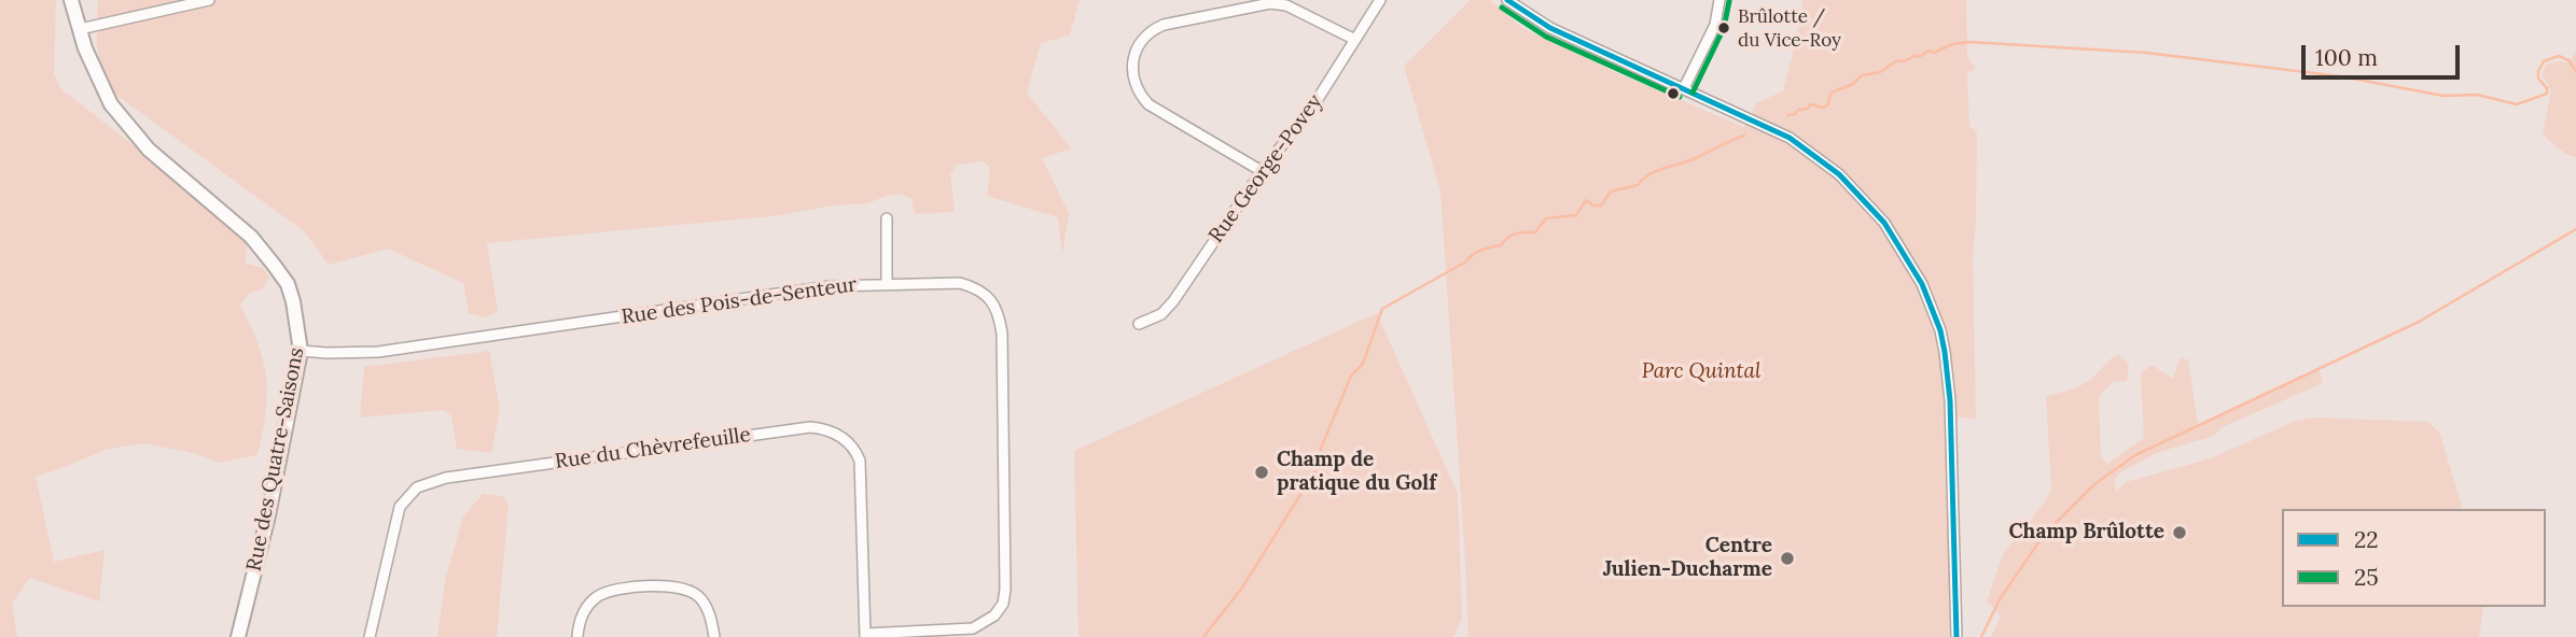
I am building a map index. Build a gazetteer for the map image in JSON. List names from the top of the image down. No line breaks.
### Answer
{"streets":{"street":["Rue George-Povey","Rue des Pois-de-Senteur","Rue du Chèvrefeuille","Rue des Quatre-Saisons"]},"crossings":[["Rue des Pois-de-Senteur","Rue du Chèvrefeuille"],["Rue des Pois-de-Senteur","Rue des Quatre-Saisons"]],"parks":["Parc Quintal"],"places":["Brûlotte / du Vice-Roy","Champ de pratique du Golf","Champ Brûlotte","Centre Julien-Ducharme"],"lines":["transit line 22","transit line 25"],"legend":["22","25"],"scale_bar":"100 m"}
